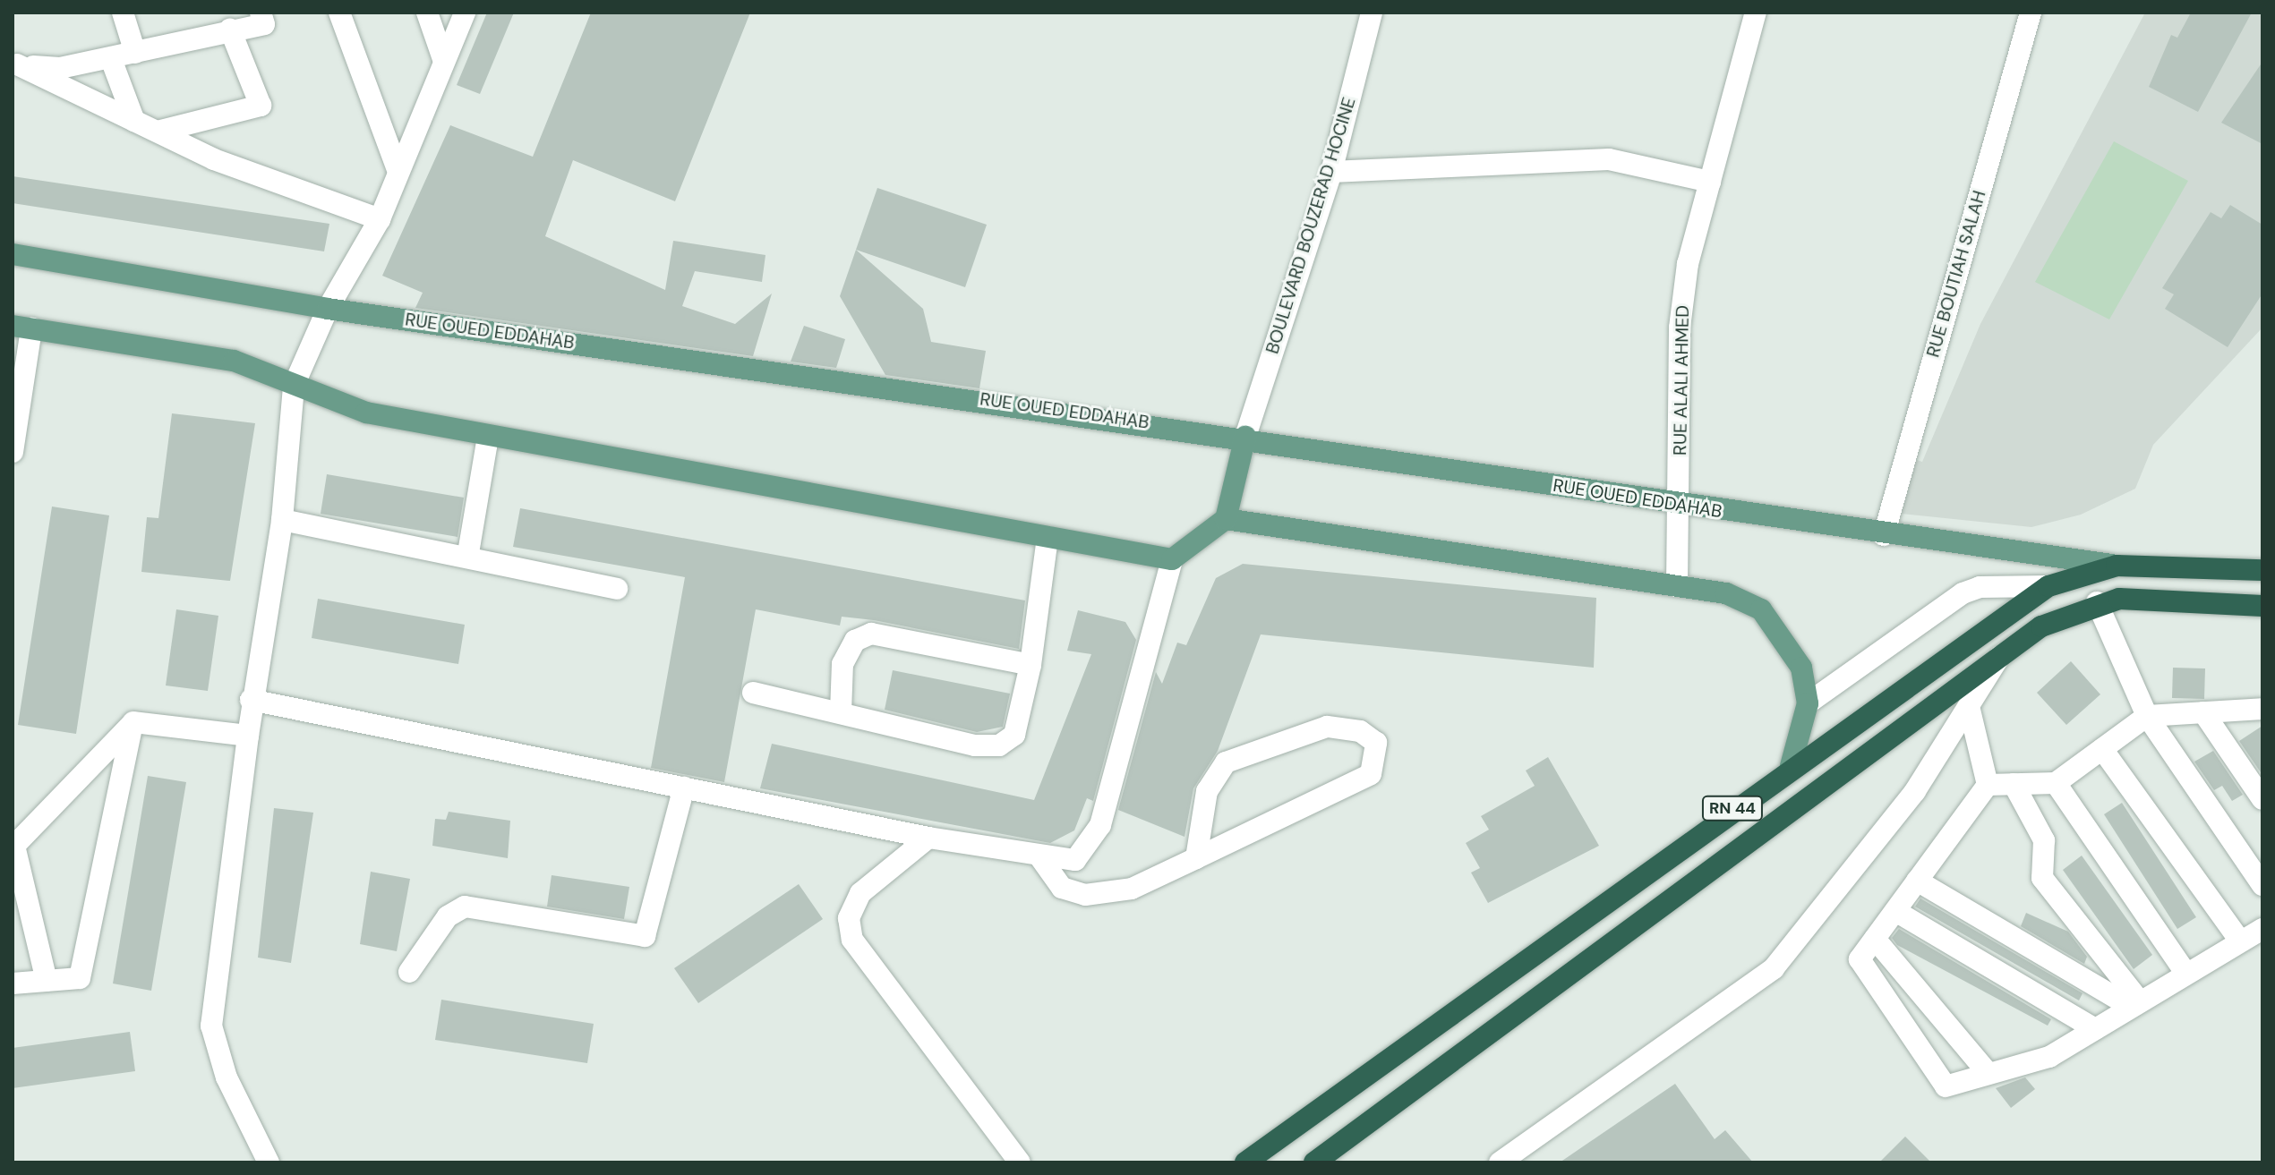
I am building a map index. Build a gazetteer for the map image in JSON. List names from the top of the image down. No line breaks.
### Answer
{"streets":{"highway":["RN 44"],"main road":["RUE OUED EDDAHAB"],"street":["BOULEVARD BOUZERAD HOCINE","RUE BOUTIAH SALAH","RUE ALALI AHMED"]},"crossings":[["BOULEVARD BOUZERAD HOCINE","RUE OUED EDDAHAB"],["RUE BOUTIAH SALAH","RUE OUED EDDAHAB"],["RUE OUED EDDAHAB","RUE ALALI AHMED"],["RUE OUED EDDAHAB","RN 44"]]}
